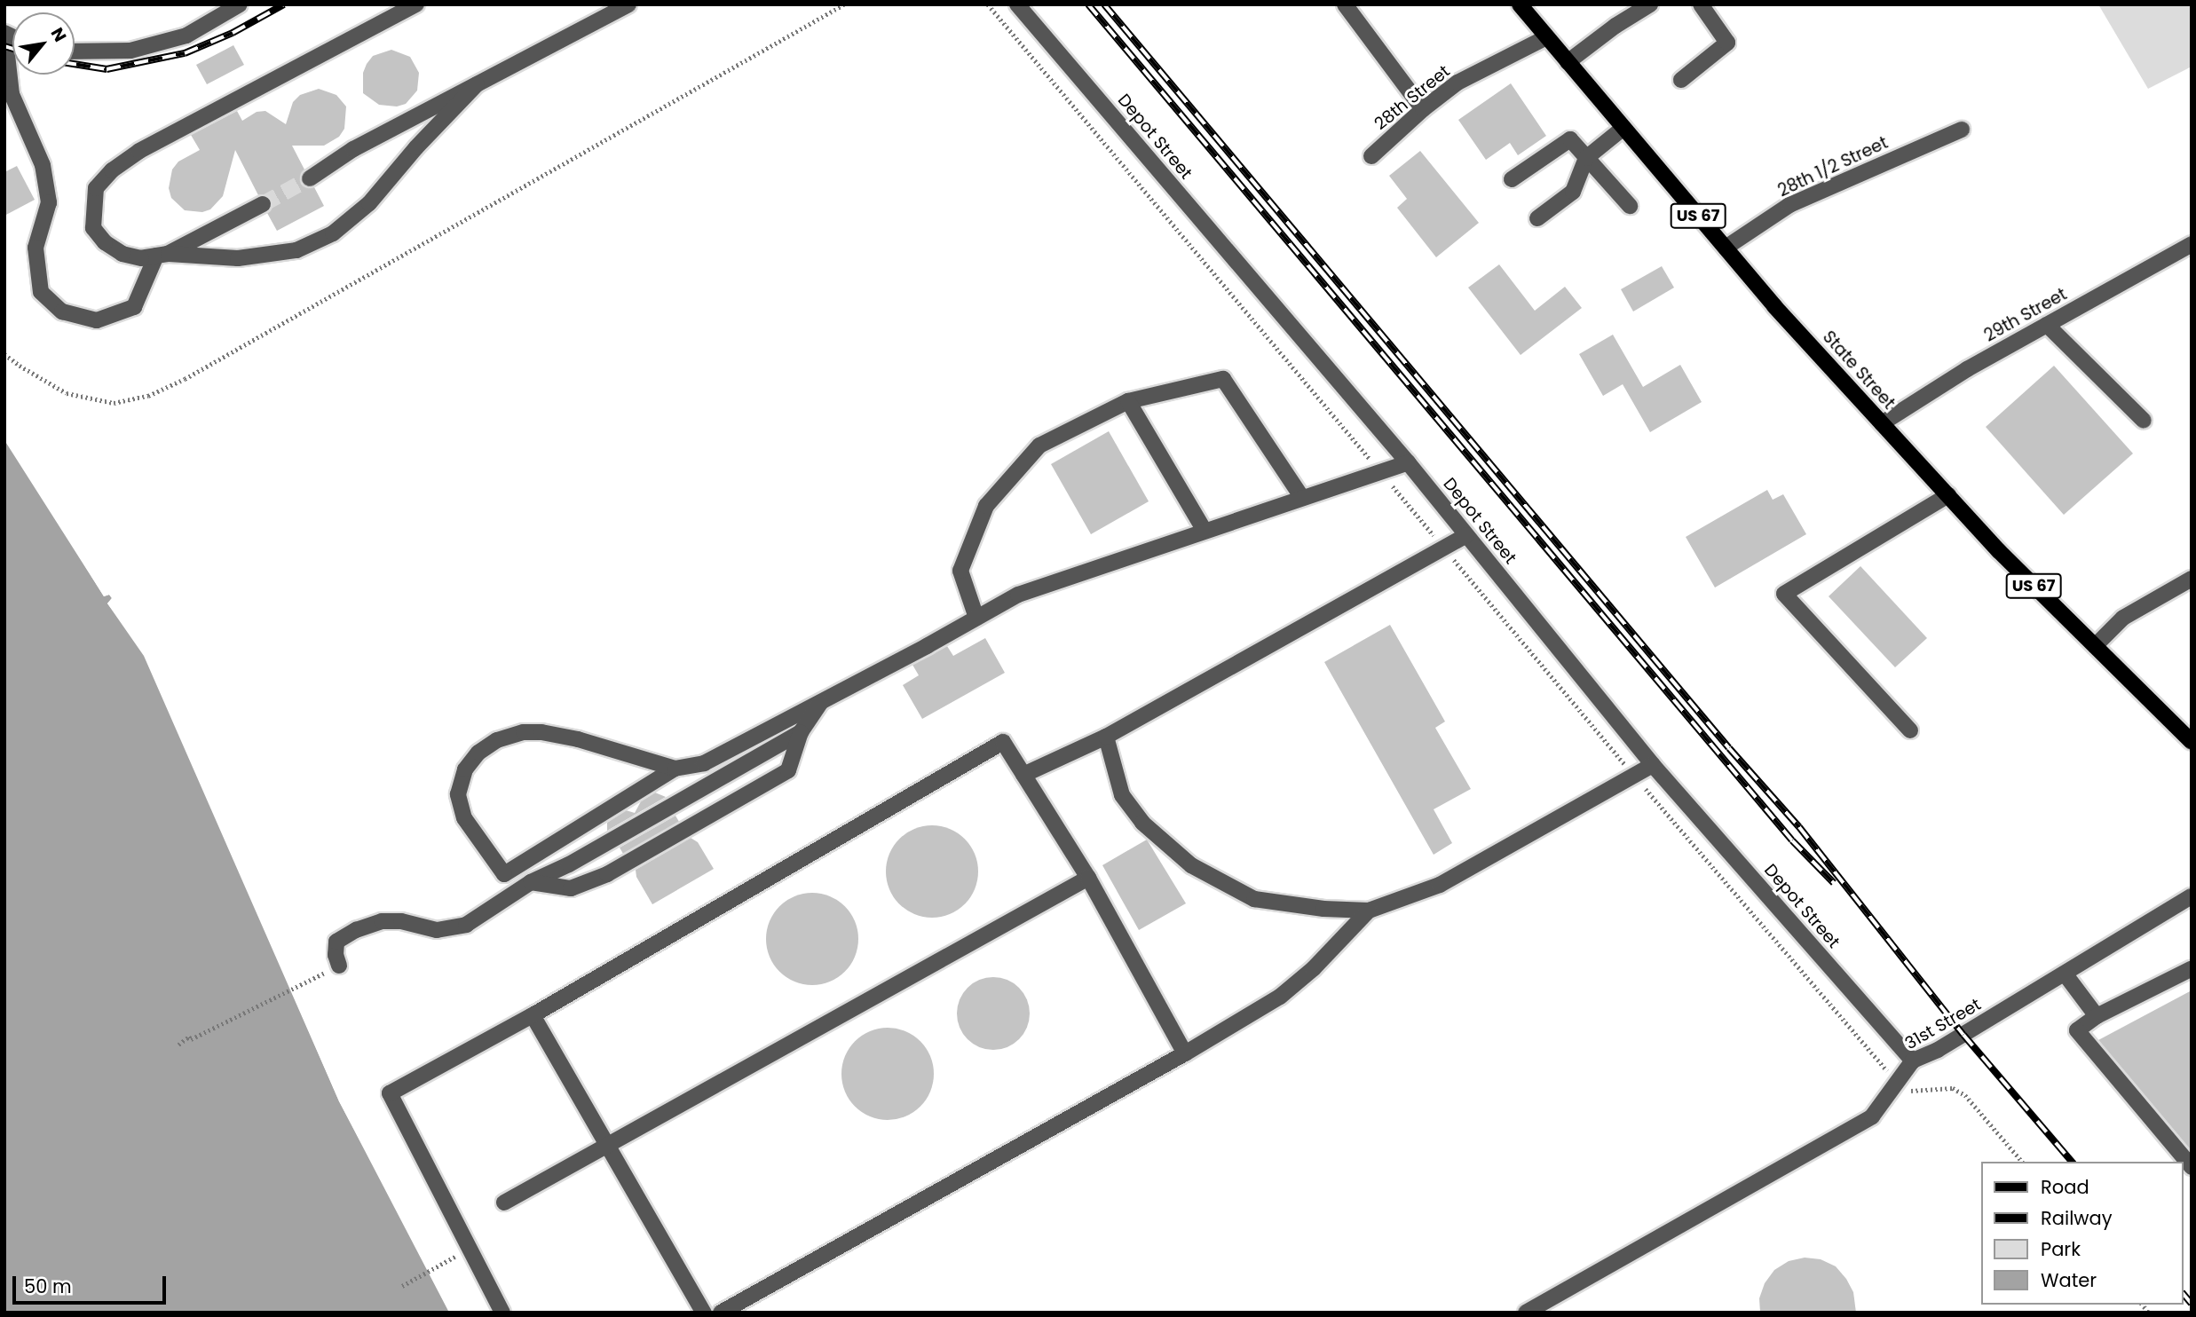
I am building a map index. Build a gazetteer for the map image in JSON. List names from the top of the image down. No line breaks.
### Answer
{"streets":{"main road":["US 67","State Street"],"street":["28th Street","Depot Street","28th 1/2 Street","29th Street","31st Street"]},"crossings":[["28th Street","State Street"],["Depot Street","31st Street"],["28th 1/2 Street","State Street"],["29th Street","State Street"]],"legend":["Road","Railway","Park","Water"],"scale_bar":"50 m","north":"top right"}
